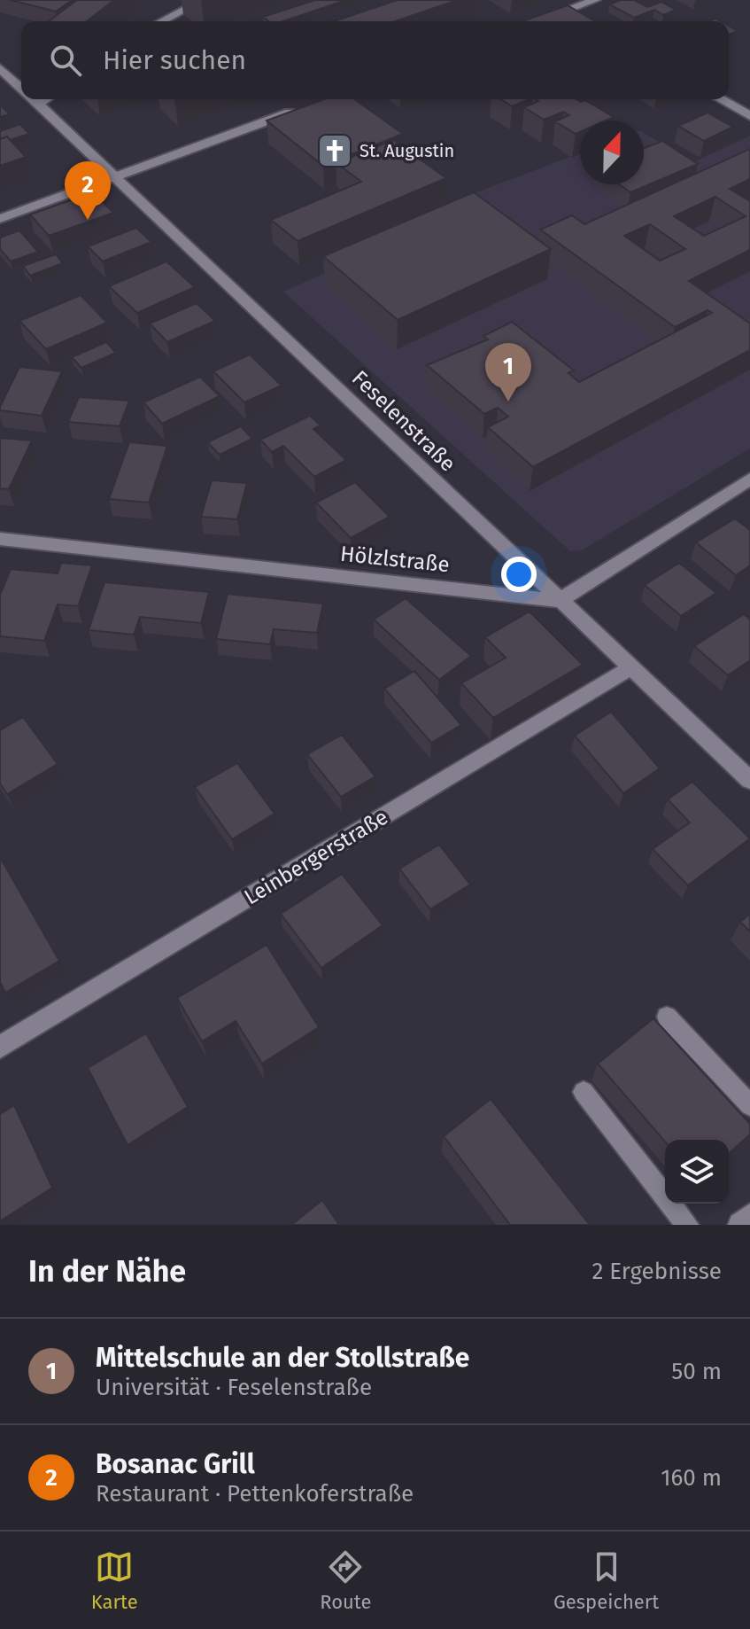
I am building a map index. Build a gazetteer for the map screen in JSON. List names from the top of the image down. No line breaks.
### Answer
{"streets":{"street":["Feselenstraße","Hölzlstraße","Leinbergerstraße"]},"crossings":[["Feselenstraße","Hölzlstraße"],["Feselenstraße","Leinbergerstraße"]],"places":{"church":["St. Augustin"]},"north":"top","page":{"search":"Hier suchen","pins":["2","1"],"heading":["In der Nähe","2 Ergebnisse"],"list":[{"mark":"1","name":"Mittelschule an der Stollstraße","note":"Universität · Feselenstraße","value":"50 m"},{"mark":"2","name":"Bosanac Grill","note":"Restaurant · Pettenkoferstraße","value":"160 m"}],"nav":["Karte","Route","Gespeichert"]}}
